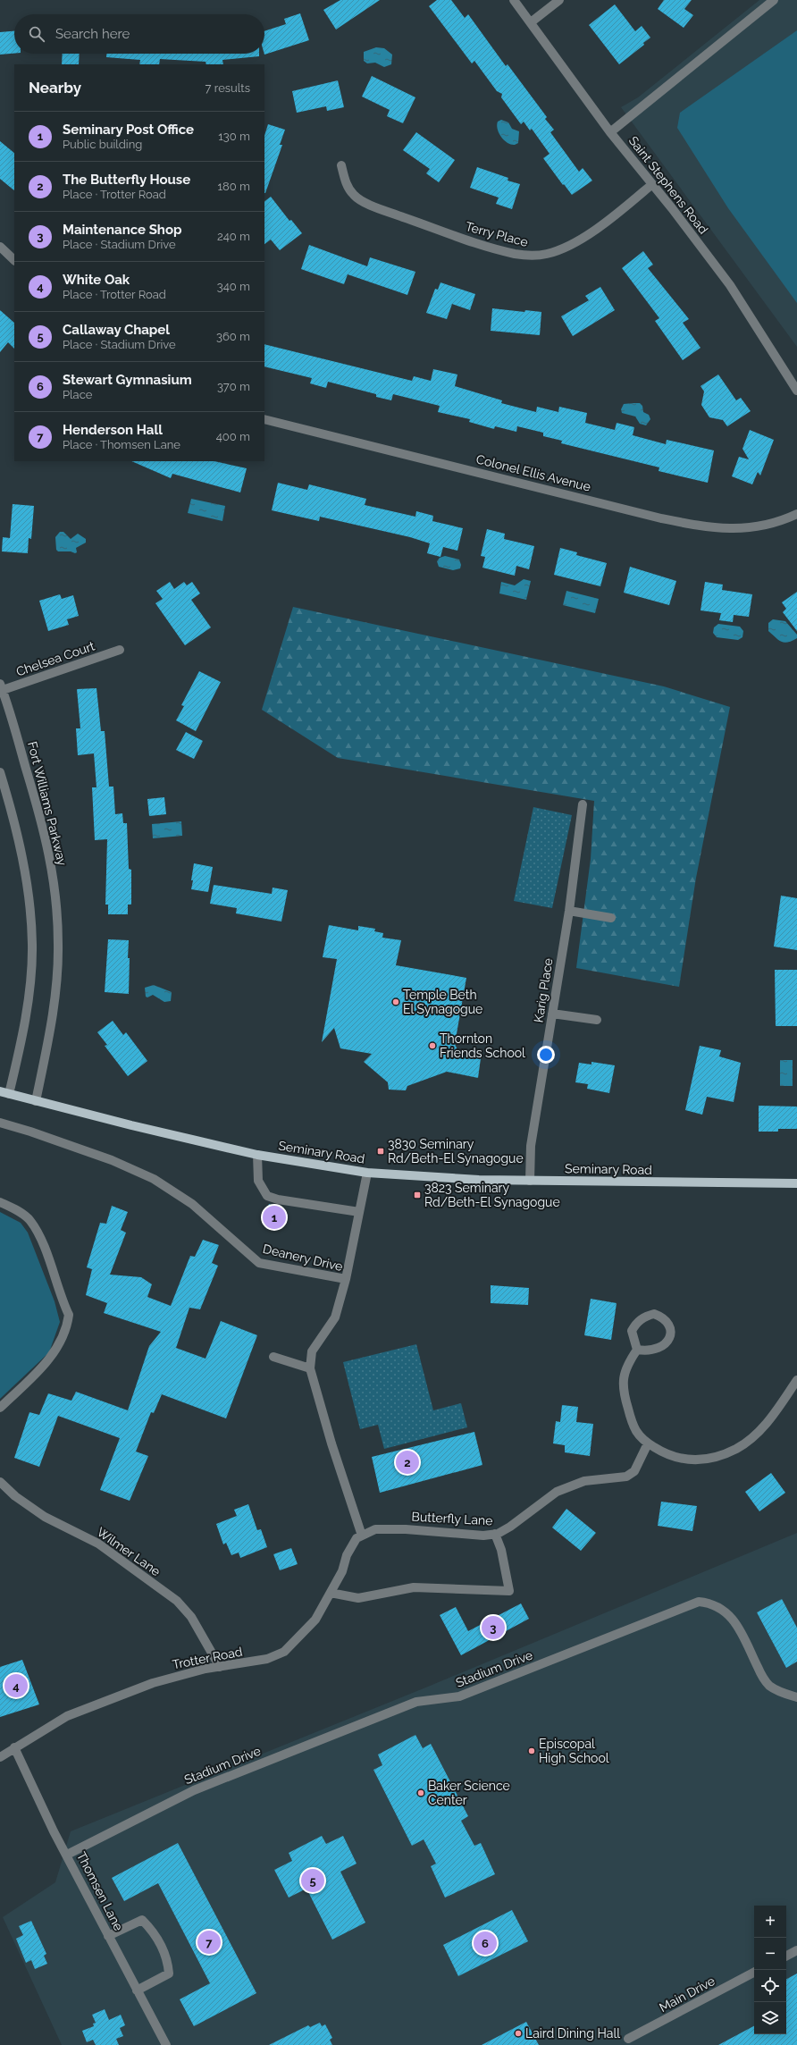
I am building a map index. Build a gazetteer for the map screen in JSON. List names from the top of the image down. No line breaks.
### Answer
{"streets":{"main road":["Seminary Road"],"street":["Saint Stephens Road","Terry Place","Colonel Ellis Avenue","Chelsea Court","Fort Williams Parkway","Karig Place","Deanery Drive","Butterfly Lane","Wilmer Lane","Trotter Road","Stadium Drive","Thomsen Lane","Main Drive"]},"crossings":[["Saint Stephens Road","Terry Place"],["Chelsea Court","Fort Williams Parkway"],["Fort Williams Parkway","Seminary Road"],["Karig Place","Seminary Road"],["Deanery Drive","Trotter Road"],["Butterfly Lane","Trotter Road"],["Wilmer Lane","Trotter Road"],["Trotter Road","Thomsen Lane"],["Stadium Drive","Thomsen Lane"]],"places":{"other":["Temple Beth El Synagogue","Thornton Friends School","Episcopal High School","Baker Science Center","Laird Dining Hall"],"transit":["3830 Seminary Rd/Beth-El Synagogue","3823 Seminary Rd/Beth-El Synagogue"]},"page":{"search":"Search here","heading":["Nearby","7 results"],"list":[{"mark":"1","name":"Seminary Post Office","note":"Public building","value":"130 m"},{"mark":"2","name":"The Butterfly House","note":"Place · Trotter Road","value":"180 m"},{"mark":"3","name":"Maintenance Shop","note":"Place · Stadium Drive","value":"240 m"},{"mark":"4","name":"White Oak","note":"Place · Trotter Road","value":"340 m"},{"mark":"5","name":"Callaway Chapel","note":"Place · Stadium Drive","value":"360 m"},{"mark":"6","name":"Stewart Gymnasium","note":"Place","value":"370 m"},{"mark":"7","name":"Henderson Hall","note":"Place · Thomsen Lane","value":"400 m"}],"pins":["1","2","3","4","5","7","6"],"map_buttons":["+","−"]}}
